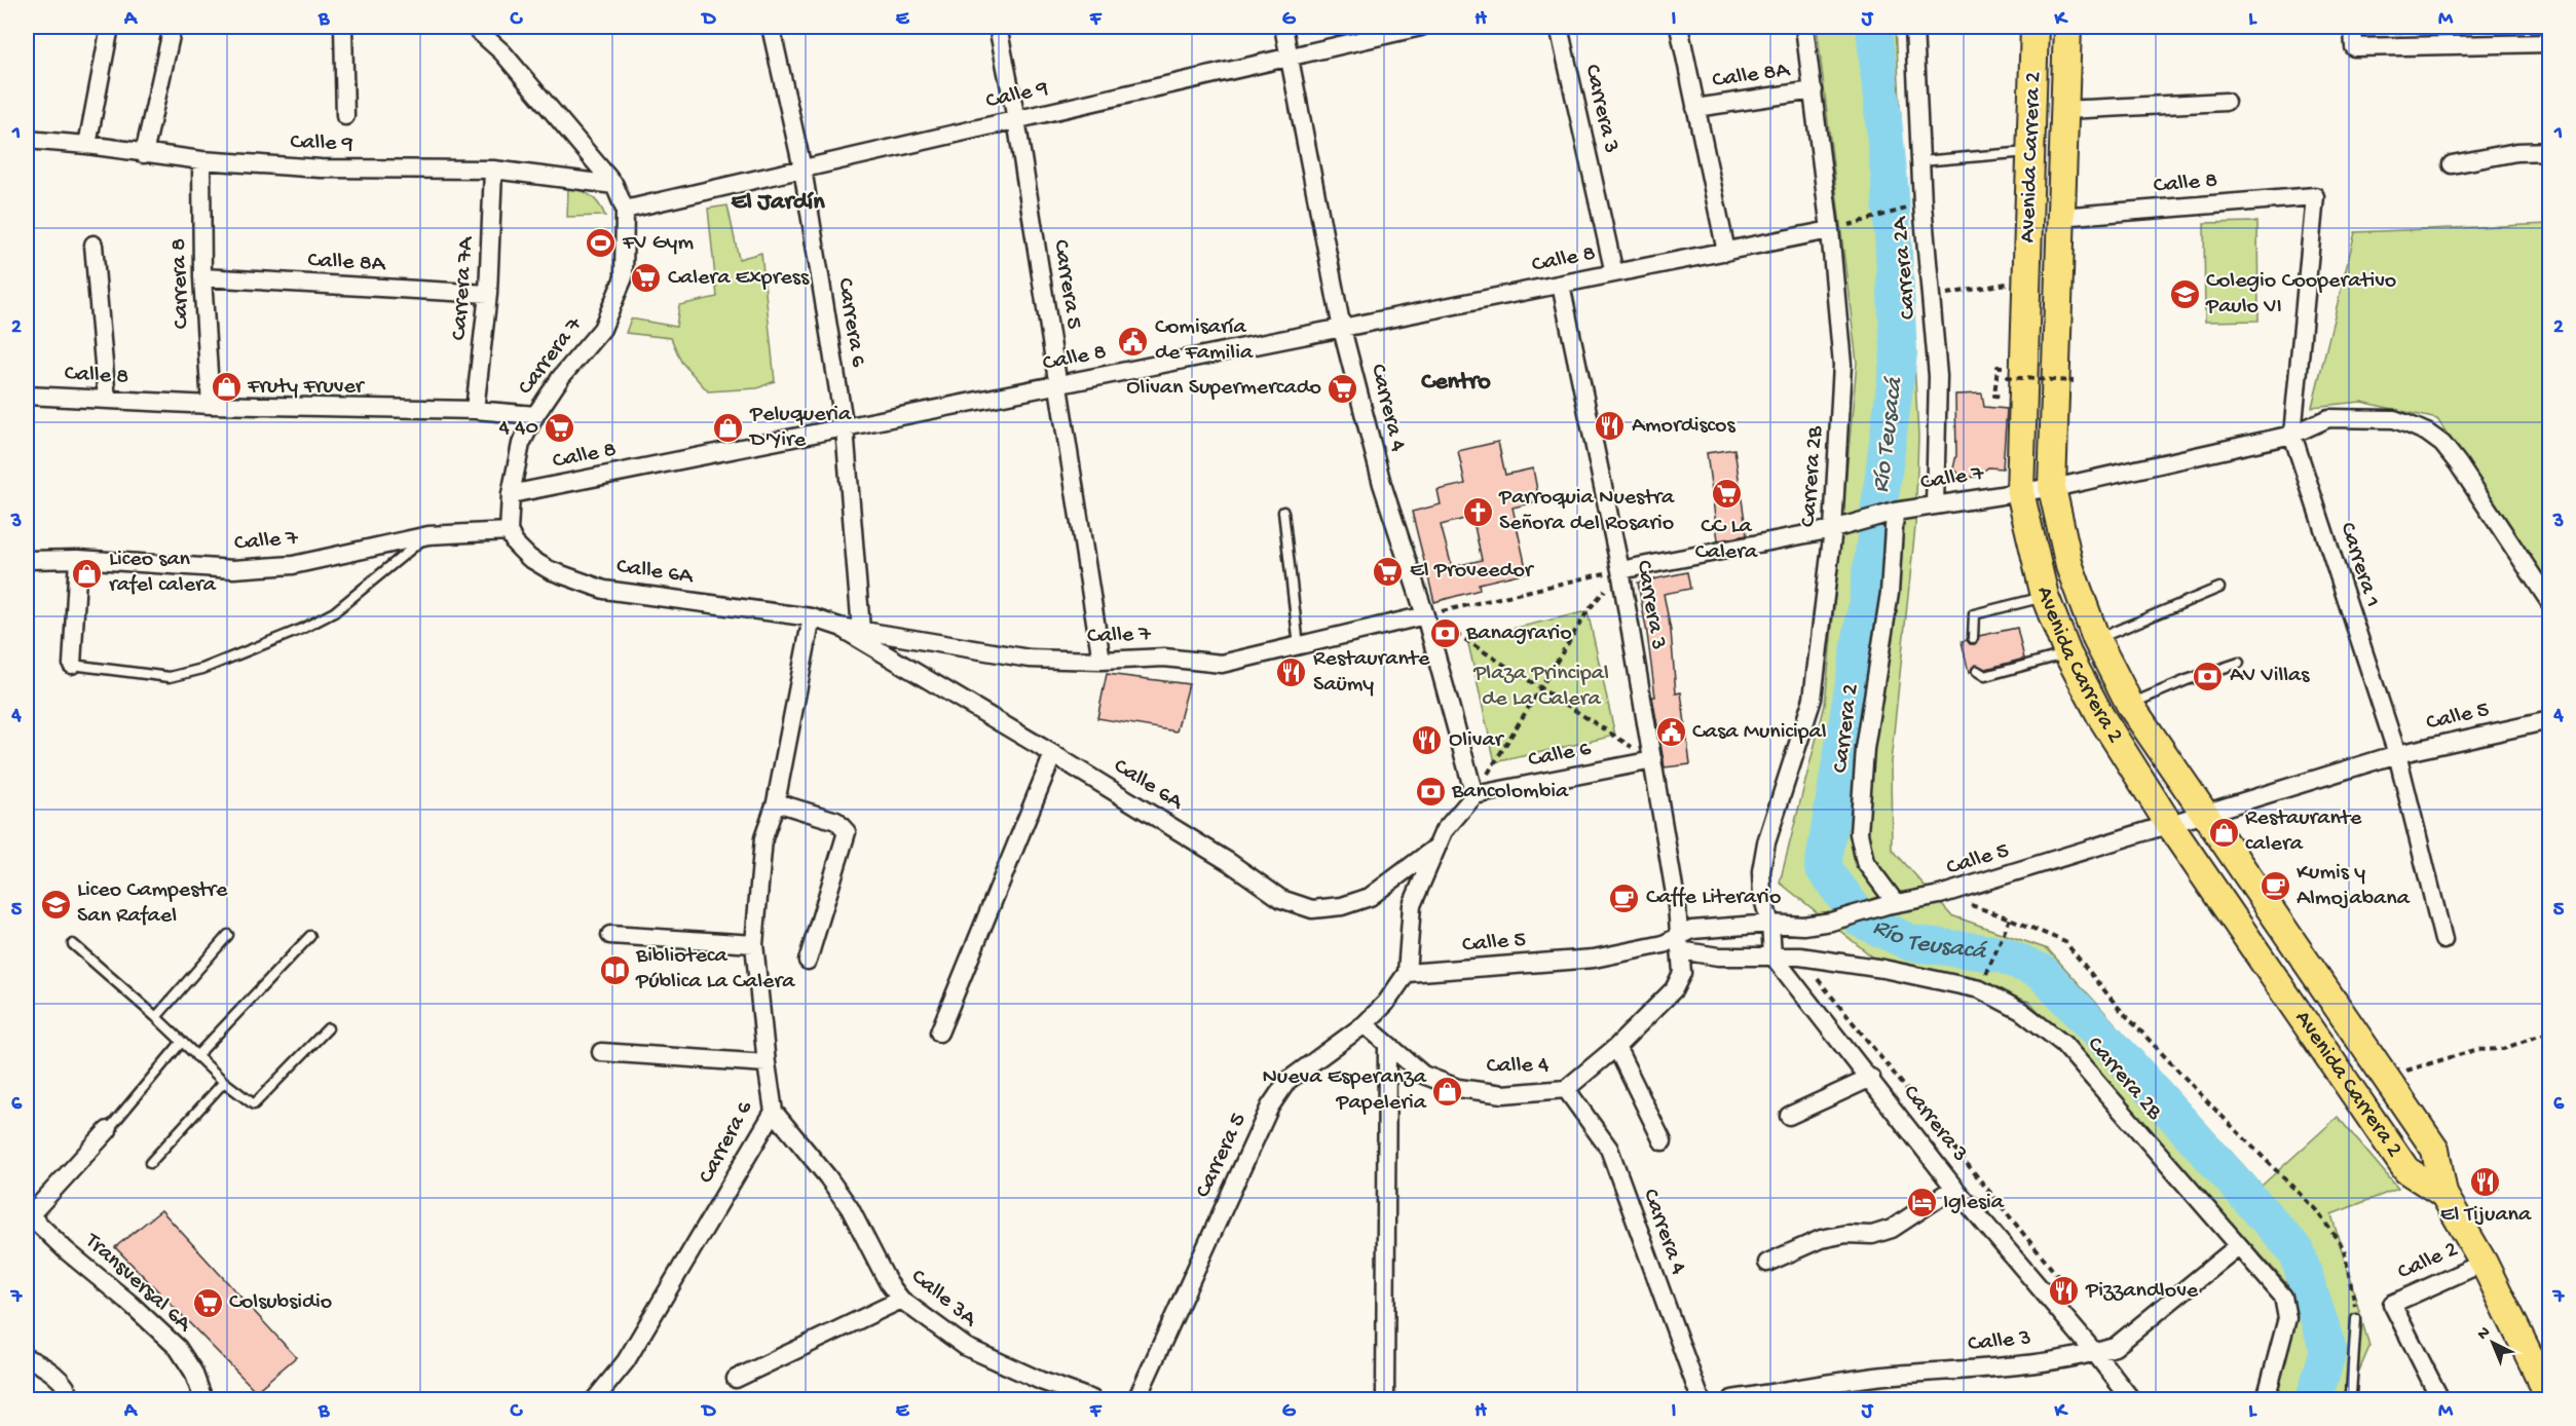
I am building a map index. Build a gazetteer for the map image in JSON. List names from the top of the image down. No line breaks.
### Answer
{"streets":{"main road":["Avenida Carrera 2"],"street":["Calle 8A","Calle 9","Carrera 3","Calle 8","Carrera 2A","Carrera 8","Carrera 5","Carrera 7A","Carrera 6","Carrera 7","Carrera 4","Carrera 2B","Calle 7","Carrera 1","Calle 6A","Calle 5","Carrera 2","Calle 6","Calle 4","Calle 2","Transversal 6A","Calle 3A","Calle 3"]},"crossings":[["Calle 8A","Carrera 8"],["Calle 8A","Carrera 7A"],["Calle 8A","Carrera 2B"],["Calle 9","Carrera 8"],["Calle 9","Carrera 5"],["Calle 9","Carrera 7A"],["Calle 9","Carrera 6"],["Calle 9","Carrera 7"],["Calle 9","Carrera 4"],["Carrera 3","Calle 8"],["Carrera 3","Carrera 2B"],["Carrera 3","Calle 7"],["Carrera 3","Calle 5"],["Carrera 3","Calle 6"],["Carrera 3","Calle 4"],["Carrera 3","Calle 3"],["Avenida Carrera 2","Calle 8"],["Avenida Carrera 2","Calle 7"],["Avenida Carrera 2","Calle 5"],["Avenida Carrera 2","Calle 2"],["Calle 8","Carrera 8"],["Calle 8","Carrera 5"],["Calle 8","Carrera 7A"],["Calle 8","Carrera 6"],["Calle 8","Carrera 7"],["Calle 8","Carrera 4"],["Calle 8","Carrera 2B"],["Calle 8","Carrera 1"],["Carrera 2A","Calle 7"],["Carrera 5","Calle 7"],["Carrera 5","Calle 5"],["Carrera 5","Calle 4"],["Carrera 6","Calle 7"],["Carrera 6","Calle 6A"],["Carrera 6","Calle 3A"],["Carrera 7","Calle 7"],["Carrera 7","Calle 6A"],["Carrera 4","Calle 7"],["Carrera 4","Calle 6"],["Carrera 4","Calle 4"],["Carrera 2B","Calle 7"],["Carrera 2B","Calle 5"],["Carrera 2B","Calle 4"],["Carrera 2B","Calle 3"],["Calle 7","Carrera 1"],["Calle 7","Calle 6A"],["Calle 7","Carrera 2"],["Carrera 1","Calle 5"],["Calle 5","Carrera 2"],["Calle 5","Calle 4"]],"districts":["El Jardín","Centro"],"water":["Río Teusacá"],"parks":["Plaza Principal de La Calera"],"places":{"sports":["FV Gym"],"supermarket":["Calera Express","Olivan Supermercado","4 40","CC La Calera","El Proveedor","Colsubsidio"],"school or university":["Colegio Cooperativo Paulo VI","Liceo Campestre San Rafael"],"public building":["Comisaría de Familia","Casa Municipal"],"shop":["Fruty Fruver","Peluqueria D'Yire","Liceo san rafel calera","Restaurante calera","Nueva Esperanza Papeleria"],"restaurant":["Amordiscos","Restaurante Saümy","Olivar","El Tijuana","Pizzandlove"],"church":["Parroquia Nuestra Señora del Rosario"],"bank":["Banagrario","AV Villas","Bancolombia"],"cafe":["Kumis y Almojabana","Caffe Literario"],"library":["Biblioteca Pública La Calera"],"hotel":["Iglesia"]},"north":"top left","grid":{"columns":["A","B","C","D","E","F","G","H","I","J","K","L","M"],"rows":["1","2","3","4","5","6","7"]}}
